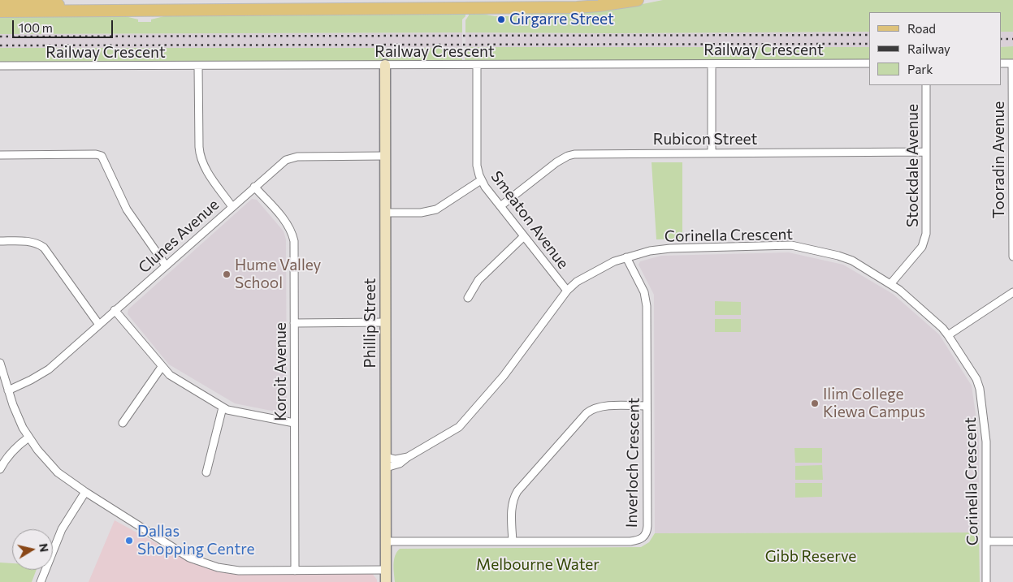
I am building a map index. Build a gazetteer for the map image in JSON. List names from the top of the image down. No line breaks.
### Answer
{"streets":{"street":["Railway Crescent","Rubicon Street","Tooradin Avenue","Stockdale Avenue","Smeaton Avenue","Corinella Crescent","Clunes Avenue","Phillip Street","Koroit Avenue","Inverloch Crescent"]},"crossings":[["Railway Crescent","Smeaton Avenue"],["Railway Crescent","Phillip Street"],["Rubicon Street","Stockdale Avenue"],["Rubicon Street","Smeaton Avenue"],["Stockdale Avenue","Corinella Crescent"],["Smeaton Avenue","Corinella Crescent"],["Corinella Crescent","Phillip Street"],["Corinella Crescent","Inverloch Crescent"],["Clunes Avenue","Phillip Street"],["Clunes Avenue","Koroit Avenue"],["Phillip Street","Inverloch Crescent"]],"parks":["Gibb Reserve","Melbourne Water"],"places":["Girgarre Street","Hume Valley School","Ilim College Kiewa Campus","Dallas Shopping Centre"],"legend":["Road","Railway","Park"],"scale_bar":"100 m","north":"right"}
